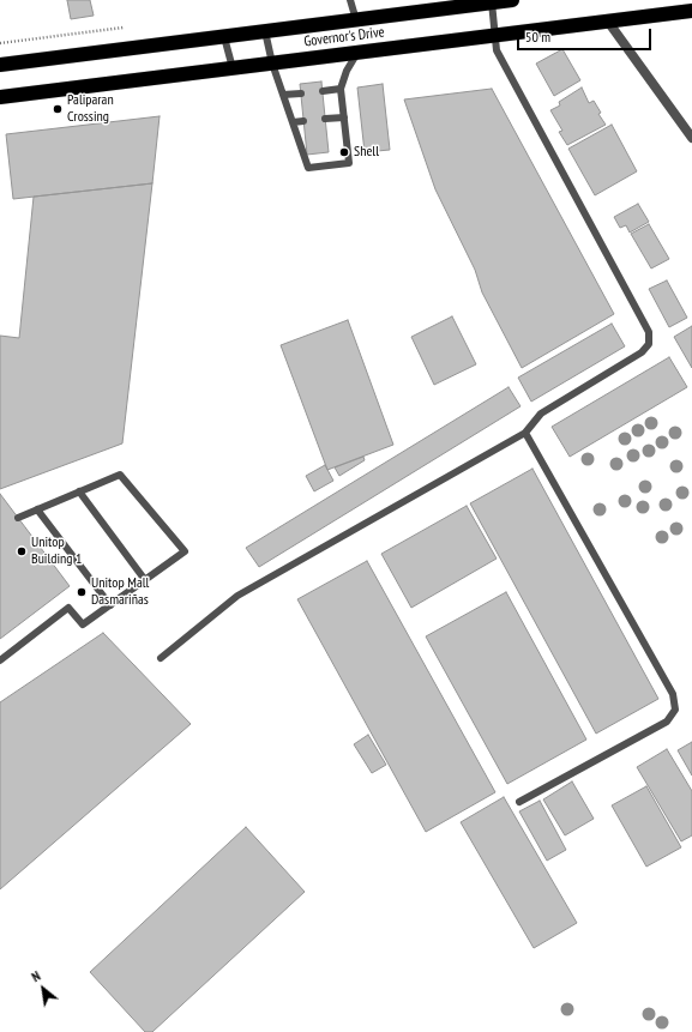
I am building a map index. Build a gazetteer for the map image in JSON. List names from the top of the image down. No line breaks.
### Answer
{"streets":{"highway":["Governor's Drive"]},"places":["Paliparan Crossing","Shell","Unitop Building 1","Unitop Mall Dasmariñas"],"scale_bar":"50 m","north":"top left"}
